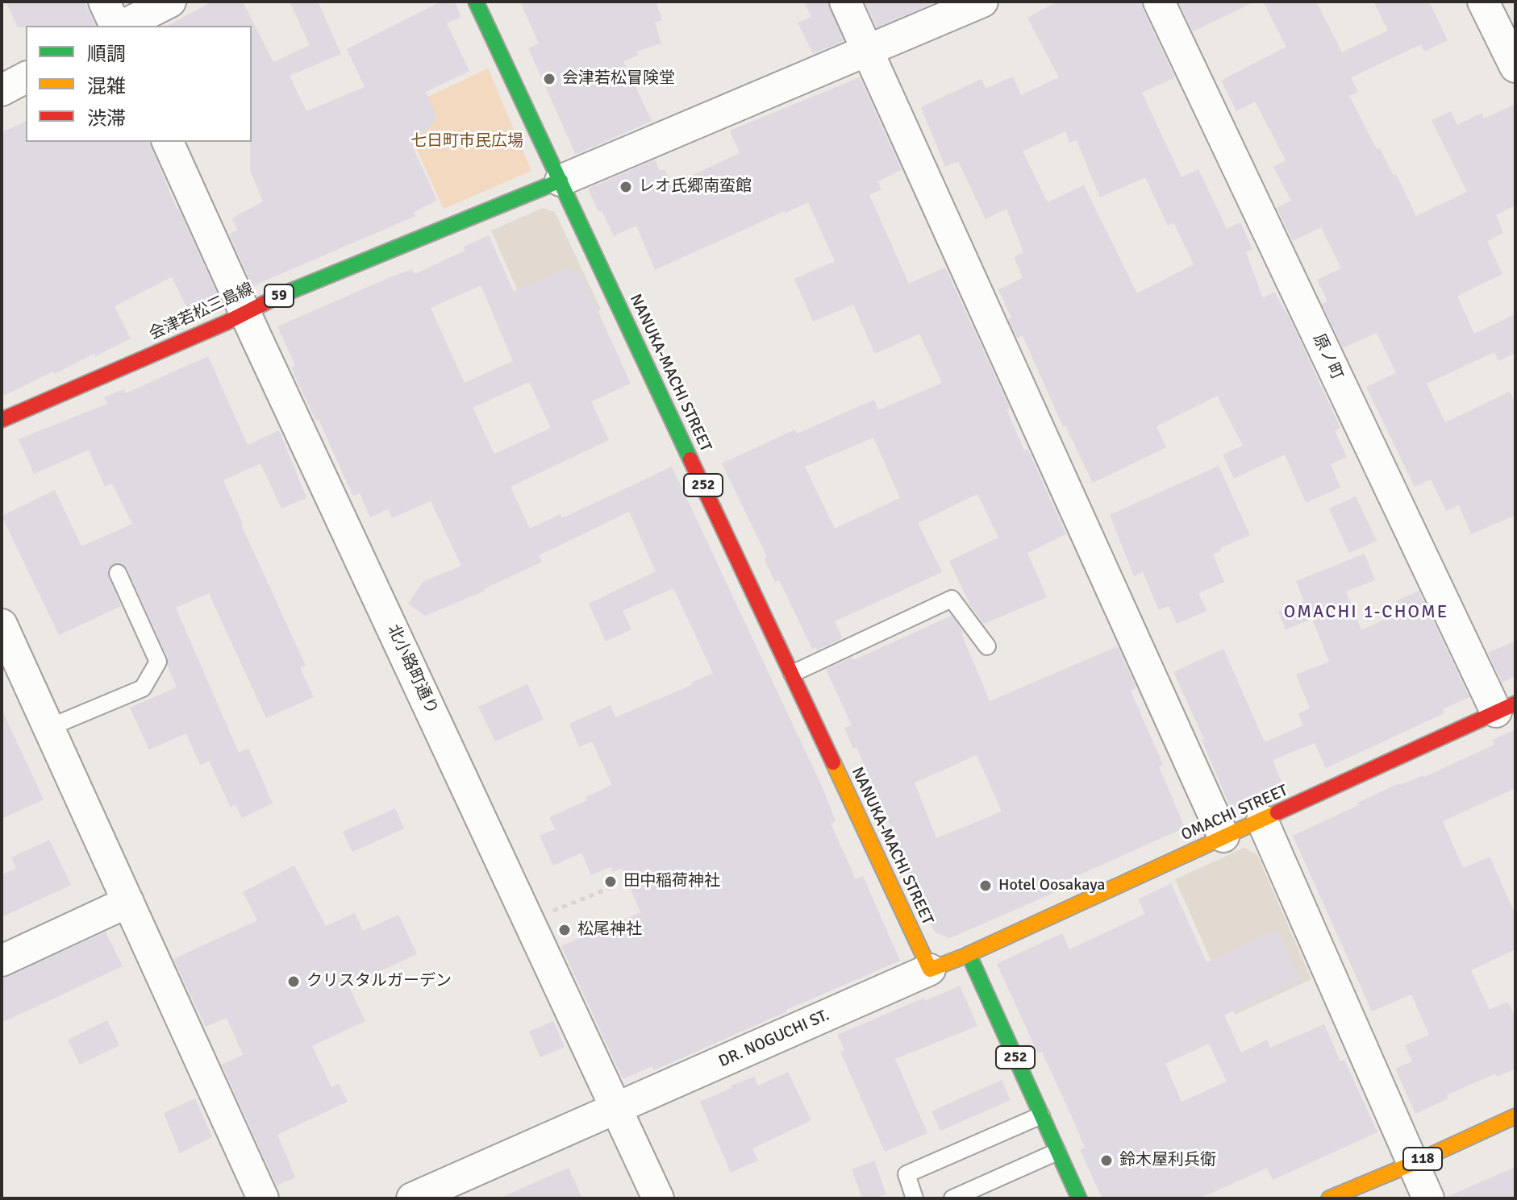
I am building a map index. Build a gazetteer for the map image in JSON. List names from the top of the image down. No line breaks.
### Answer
{"streets":{"main road":["59","会津若松三島線","NANUKA-MACHI STREET","252","OMACHI STREET","118"],"street":["原ノ町","北小路町通り","DR. NOGUCHI ST."]},"crossings":[["会津若松三島線","NANUKA-MACHI STREET"],["会津若松三島線","北小路町通り"],["原ノ町","OMACHI STREET"],["NANUKA-MACHI STREET","OMACHI STREET"],["NANUKA-MACHI STREET","DR. NOGUCHI ST."],["252","OMACHI STREET"],["北小路町通り","DR. NOGUCHI ST."],["OMACHI STREET","DR. NOGUCHI ST."]],"districts":["OMACHI 1-CHOME"],"parks":["七日町市民広場"],"places":["会津若松冒険堂","レオ氏郷南蛮館","田中稲荷神社","Hotel Oosakaya","松尾神社","クリスタルガーデン","鈴木屋利兵衛"],"legend":["順調","混雑","渋滞"]}
